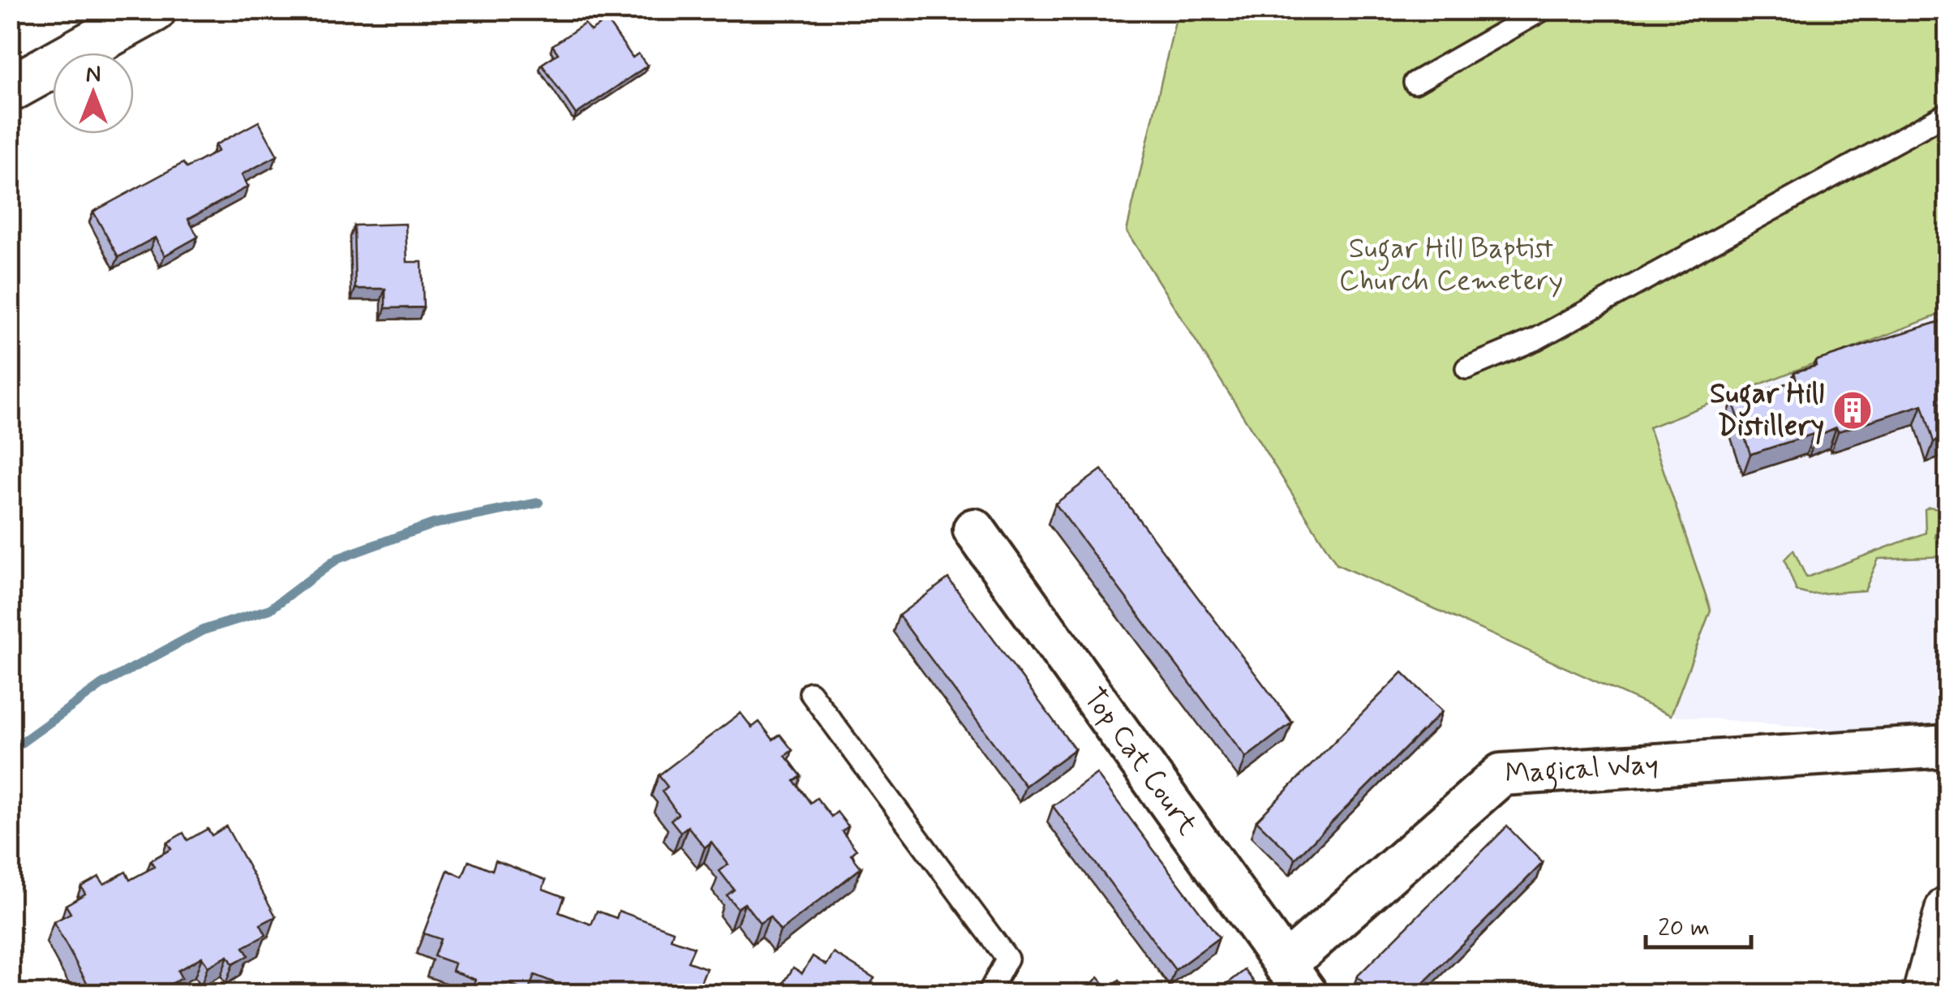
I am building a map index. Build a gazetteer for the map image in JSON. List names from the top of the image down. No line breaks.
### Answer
{"streets":{"street":["Top Cat Court","Magical Way"]},"crossings":[["Top Cat Court","Magical Way"]],"parks":["Sugar Hill Baptist Church Cemetery"],"places":{"building":["Sugar Hill Distillery"]},"scale_bar":"20 m","north":"top"}
